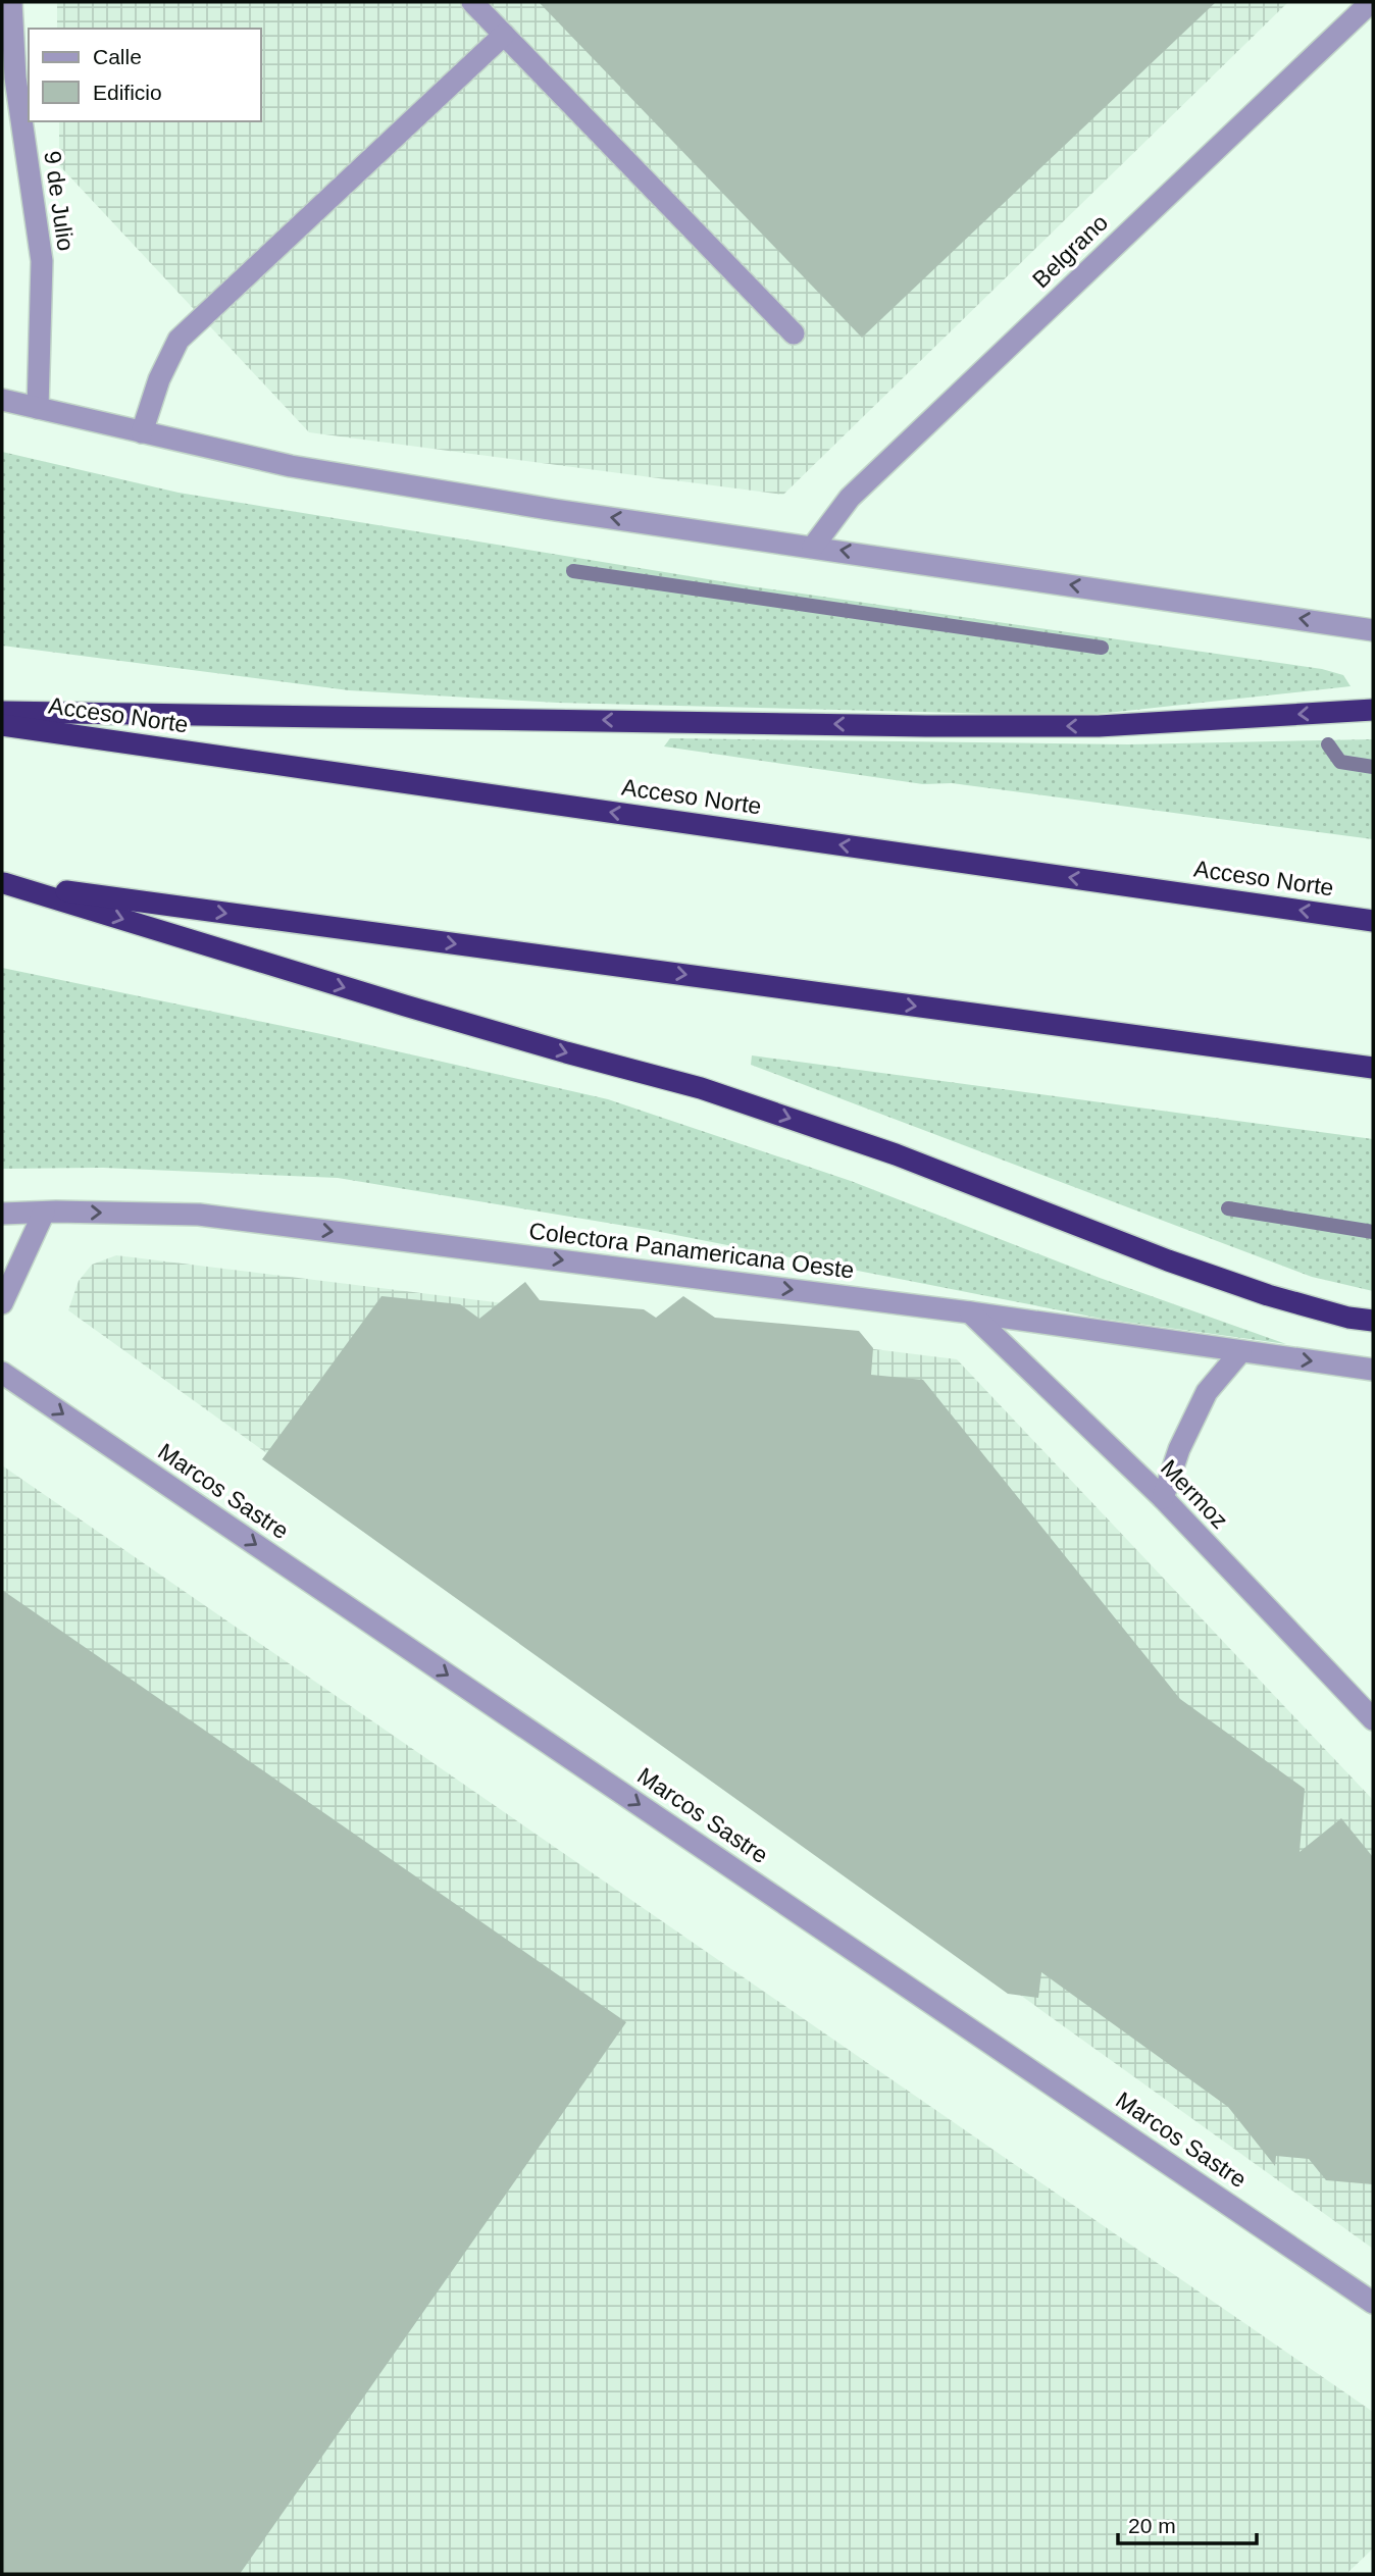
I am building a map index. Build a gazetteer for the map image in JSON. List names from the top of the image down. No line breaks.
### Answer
{"streets":{"highway":["Acceso Norte"],"street":["9 de Julio","Belgrano","Colectora Panamericana Oeste","Marcos Sastre","Mermoz"]},"crossings":[["Colectora Panamericana Oeste","Mermoz"]],"one_way":["Colectora Panamericana Oeste","Marcos Sastre"],"legend":["Calle","Edificio"],"scale_bar":"20 m"}
